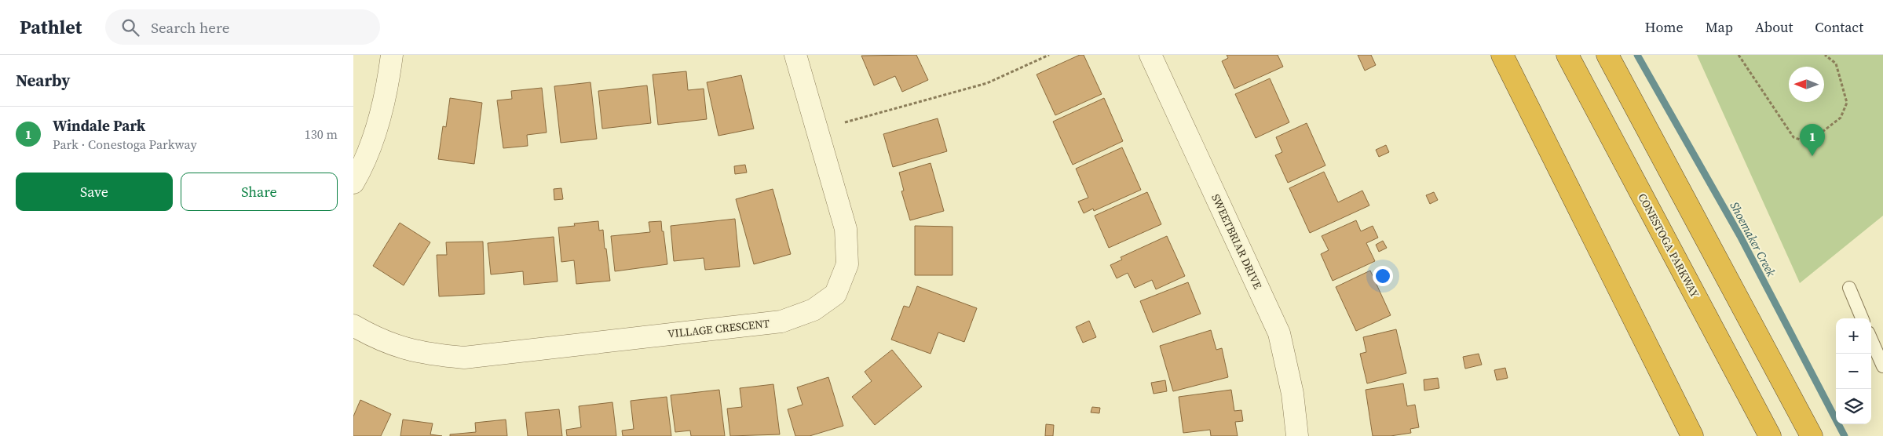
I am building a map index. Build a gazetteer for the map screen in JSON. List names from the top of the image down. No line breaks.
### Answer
{"streets":{"highway":["CONESTOGA PARKWAY"],"street":["SWEETBRIAR DRIVE","VILLAGE CRESCENT"]},"water":["Shoemaker Creek"],"north":"left","page":{"header":"Pathlet","search":"Search here","nav":["Home","Map","About","Contact"],"heading":"Nearby","list":[{"mark":"1","name":"Windale Park","note":"Park · Conestoga Parkway","value":"130 m"}],"pins":"1","buttons":["Save","Share"],"map_buttons":["+","−"]}}
